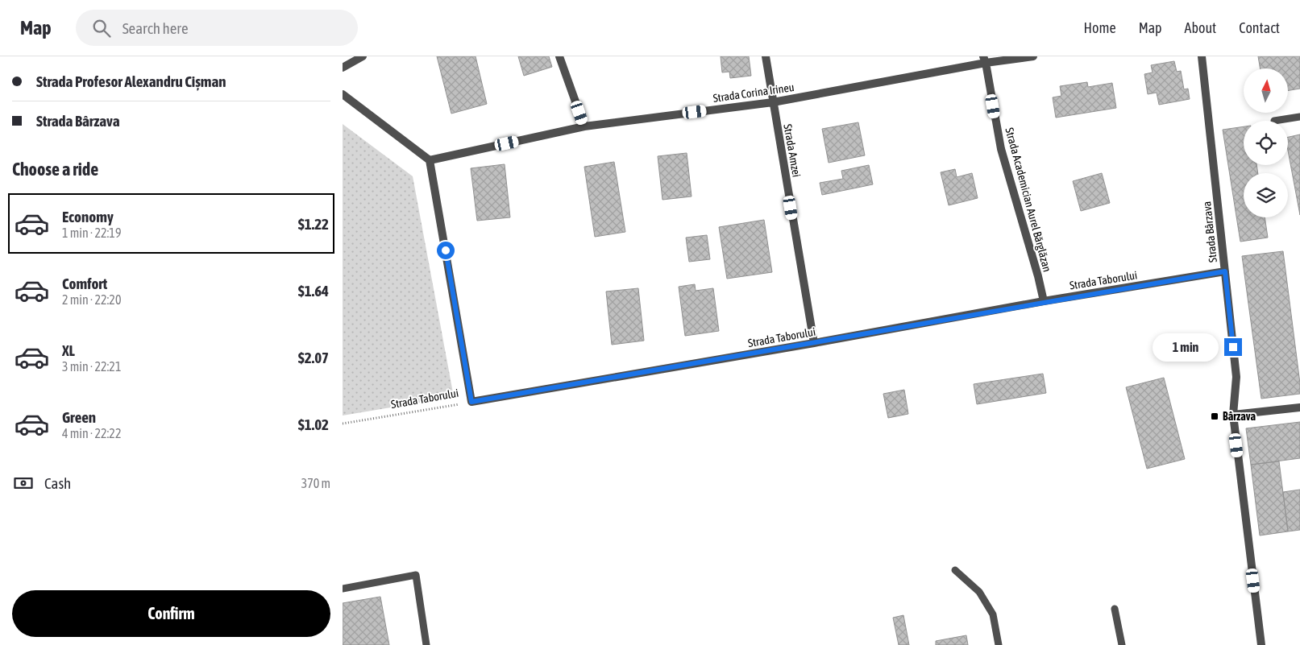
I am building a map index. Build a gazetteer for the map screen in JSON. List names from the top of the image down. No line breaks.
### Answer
{"streets":{"street":["Strada Corina Irineu","Strada Amzei","Strada Academician Aurel Bărglăzan","Strada Bârzava","Strada Taborului"]},"crossings":[["Strada Corina Irineu","Strada Amzei"],["Strada Corina Irineu","Strada Academician Aurel Bărglăzan"],["Strada Amzei","Strada Taborului"],["Strada Academician Aurel Bărglăzan","Strada Taborului"],["Strada Bârzava","Strada Taborului"]],"places":{"transit":["Bârzava"]},"north":"top","page":{"header":"Map","search":"Search here","nav":["Home","Map","About","Contact"],"banner":["Strada Profesor Alexandru Cișman","Strada Bârzava"],"heading":"Choose a ride","list":[{"name":"Economy","note":"1 min · 22:19","value":"$1.22"},{"name":"Comfort","note":"2 min · 22:20","value":"$1.64"},{"name":"XL","note":"3 min · 22:21","value":"$2.07"},{"name":"Green","note":"4 min · 22:22","value":"$1.02"}],"bubble":"1 min","pay":["Cash","370 m"],"buttons":"Confirm"}}
